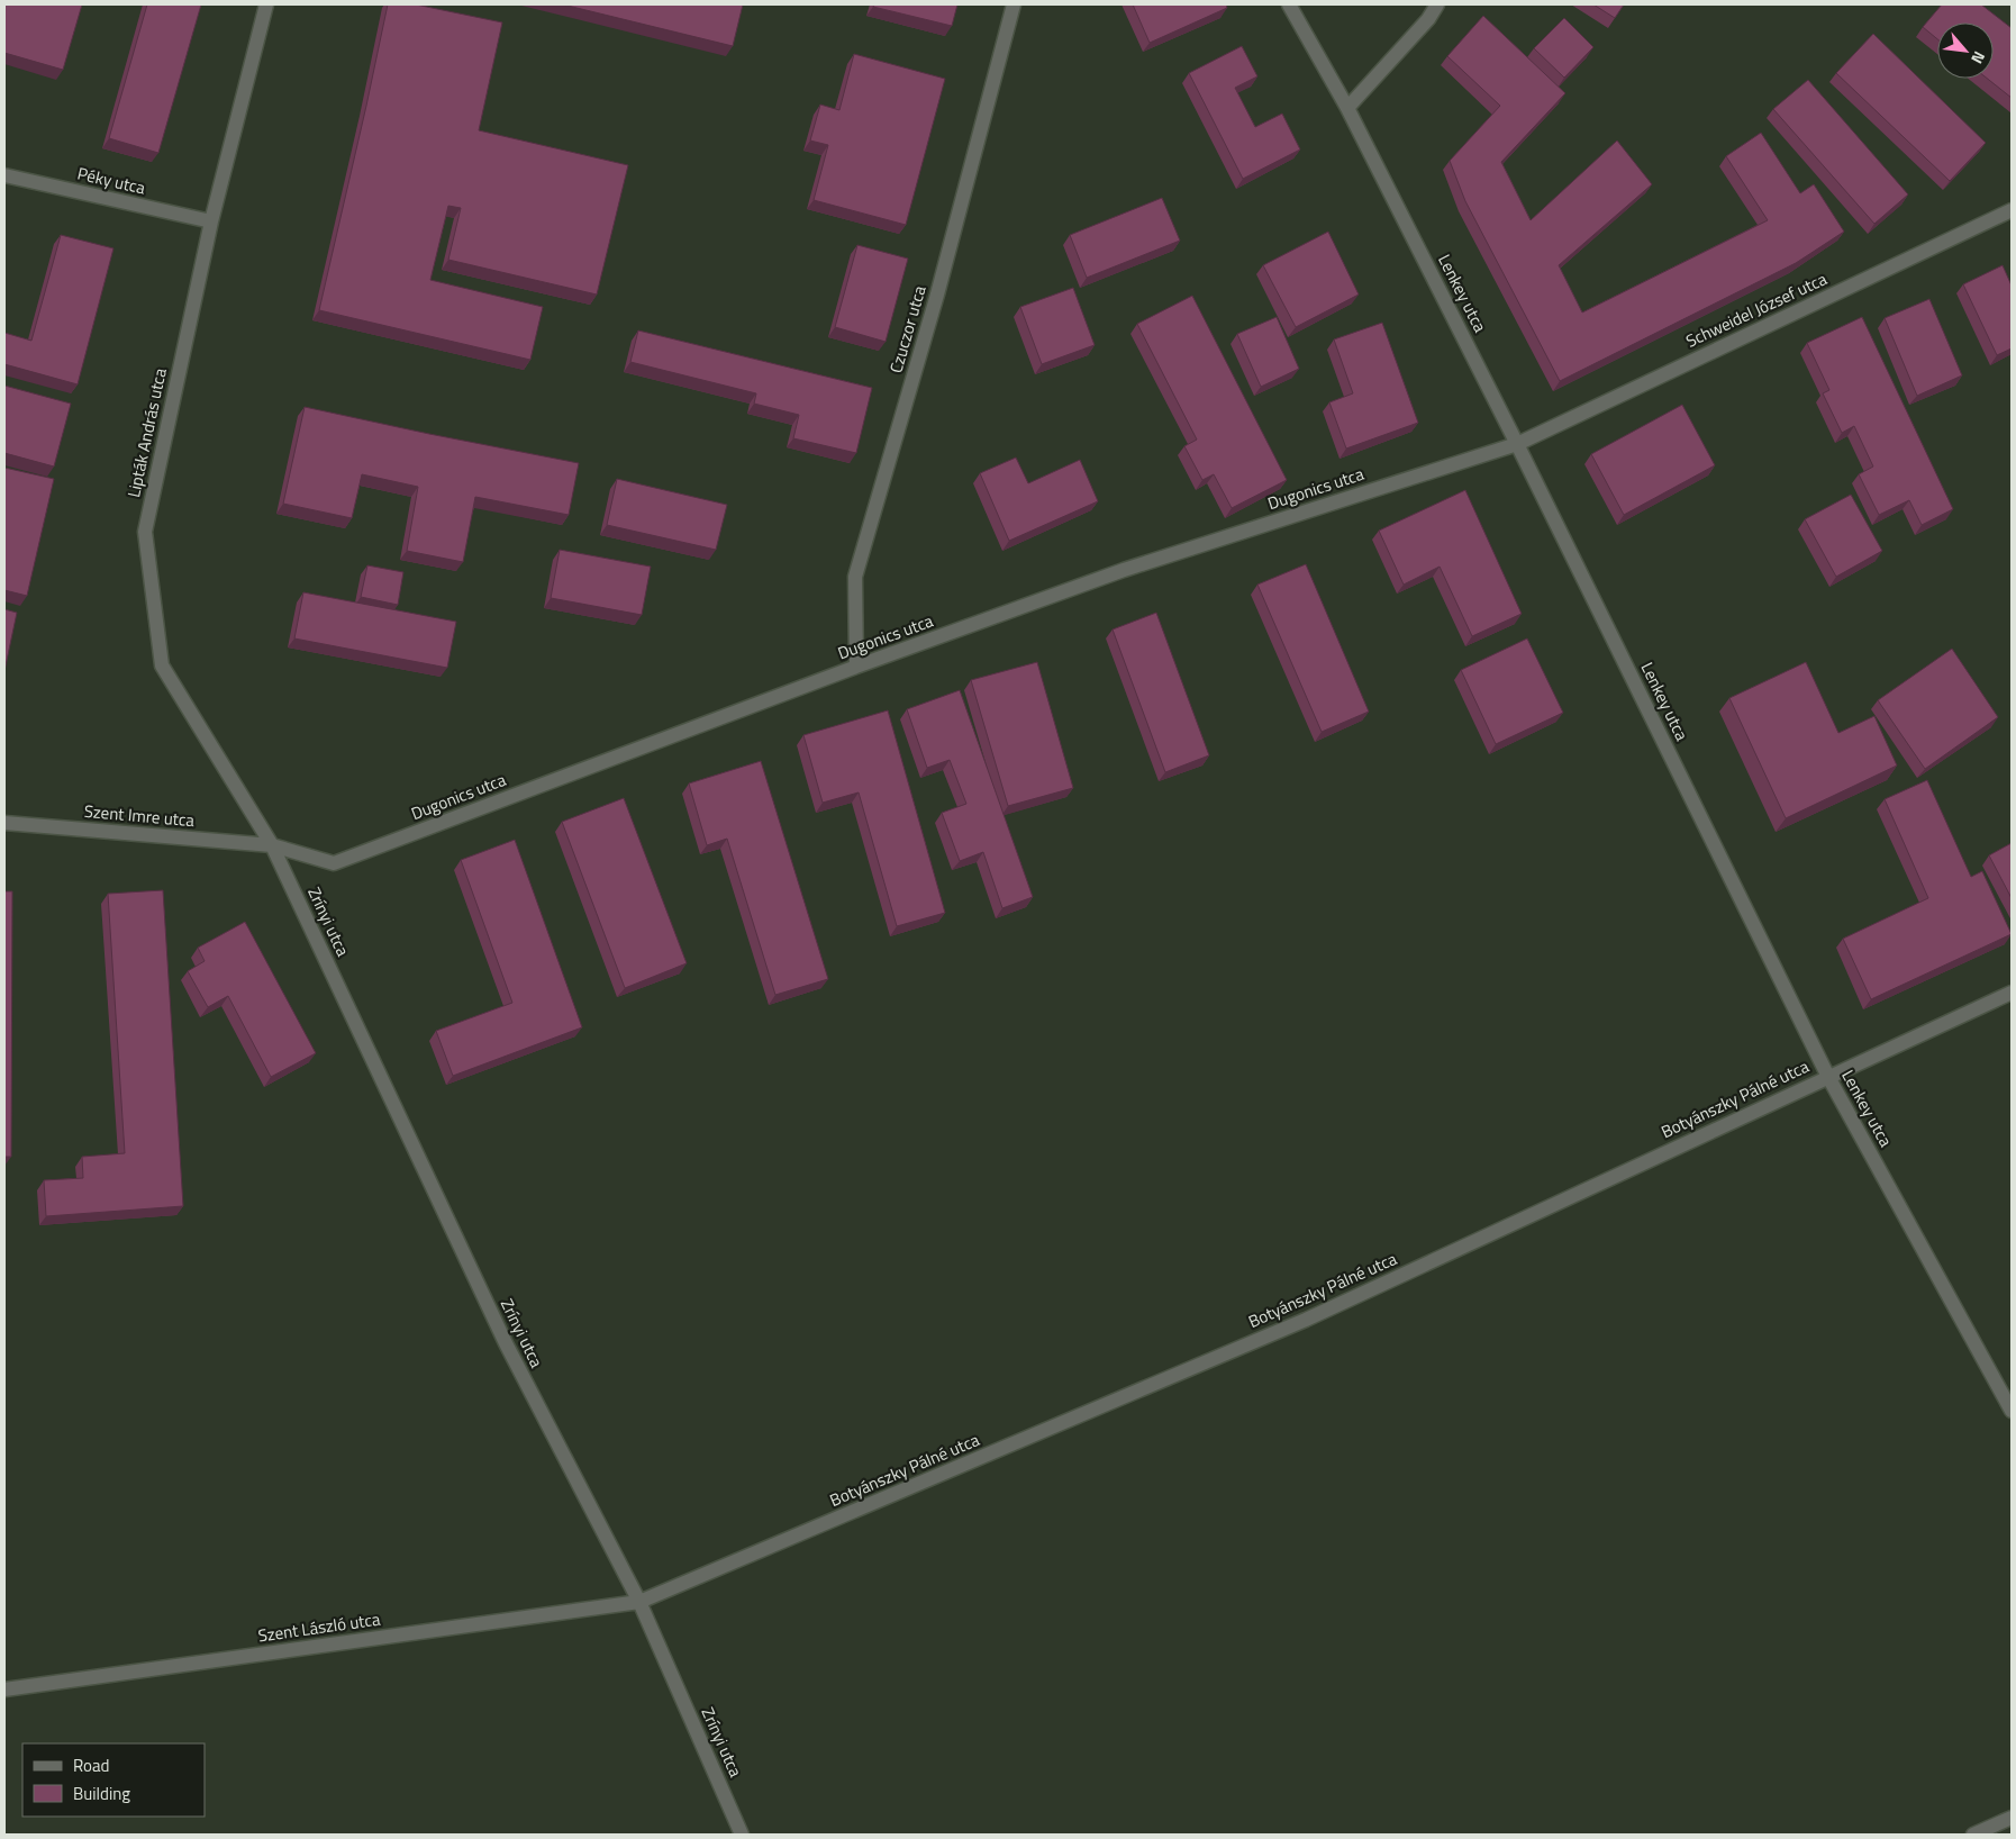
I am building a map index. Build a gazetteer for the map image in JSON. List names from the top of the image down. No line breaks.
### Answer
{"streets":{"street":["Péky utca","Lenkey utca","Schweidel József utca","Czuczor utca","Lipták András utca","Dugonics utca","Szent Imre utca","Zrínyi utca","Botyánszky Pálné utca","Szent László utca"]},"crossings":[["Péky utca","Lipták András utca"],["Lenkey utca","Schweidel József utca"],["Lenkey utca","Dugonics utca"],["Lenkey utca","Botyánszky Pálné utca"],["Schweidel József utca","Dugonics utca"],["Czuczor utca","Dugonics utca"],["Lipták András utca","Dugonics utca"],["Lipták András utca","Szent Imre utca"],["Lipták András utca","Zrínyi utca"],["Dugonics utca","Szent Imre utca"],["Dugonics utca","Zrínyi utca"],["Szent Imre utca","Zrínyi utca"],["Zrínyi utca","Botyánszky Pálné utca"],["Zrínyi utca","Szent László utca"],["Botyánszky Pálné utca","Szent László utca"]],"legend":["Road","Building"],"north":"bottom right"}
